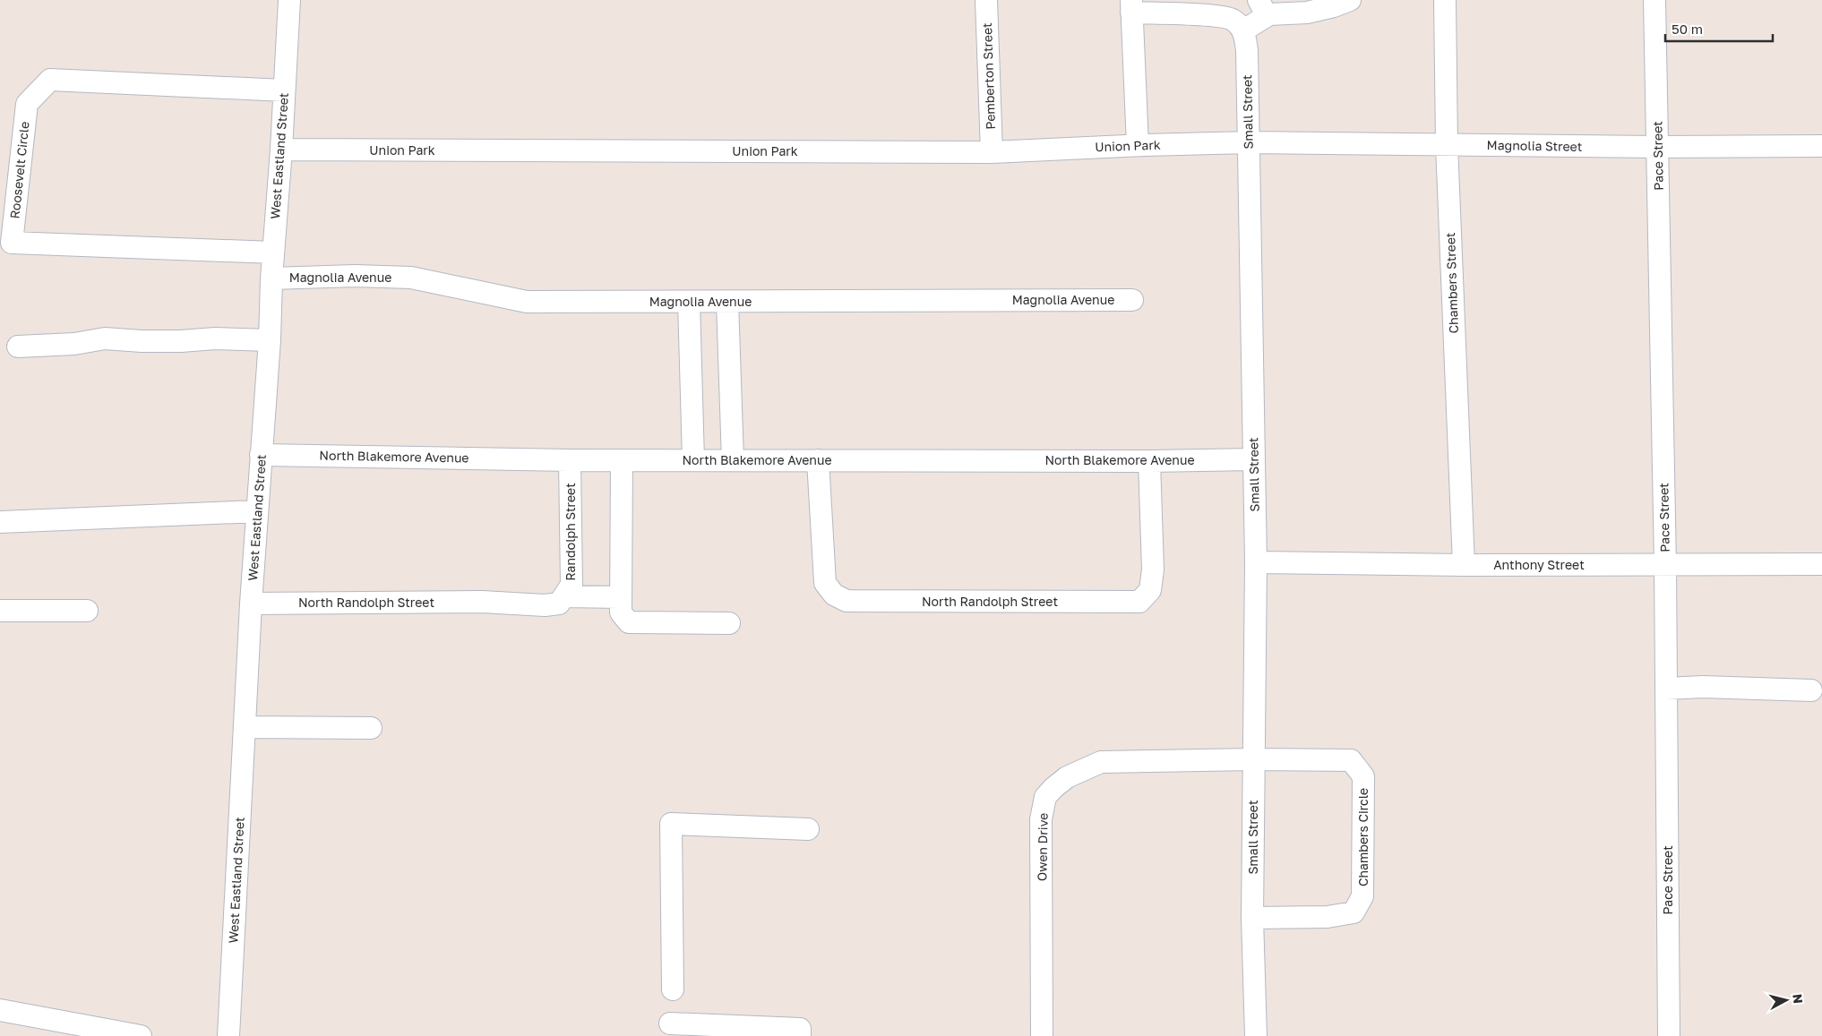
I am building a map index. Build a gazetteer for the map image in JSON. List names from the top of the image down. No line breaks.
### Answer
{"streets":{"street":["Pemberton Street","Small Street","Union Park","Magnolia Street","West Eastland Street","Pace Street","Roosevelt Circle","Magnolia Avenue","Chambers Street","North Blakemore Avenue","Randolph Street","Anthony Street","North Randolph Street","Chambers Circle","Owen Drive"]},"crossings":[["Pemberton Street","Union Park"],["Small Street","Union Park"],["Small Street","Magnolia Street"],["Small Street","North Blakemore Avenue"],["Small Street","Anthony Street"],["Small Street","Chambers Circle"],["Small Street","Owen Drive"],["Union Park","Magnolia Street"],["Union Park","West Eastland Street"],["Magnolia Street","Pace Street"],["Magnolia Street","Chambers Street"],["West Eastland Street","Roosevelt Circle"],["West Eastland Street","Magnolia Avenue"],["West Eastland Street","North Blakemore Avenue"],["West Eastland Street","North Randolph Street"],["Pace Street","Anthony Street"],["Chambers Street","Anthony Street"],["North Blakemore Avenue","Randolph Street"],["North Blakemore Avenue","North Randolph Street"],["Randolph Street","North Randolph Street"],["Chambers Circle","Owen Drive"]],"scale_bar":"50 m","north":"right"}
